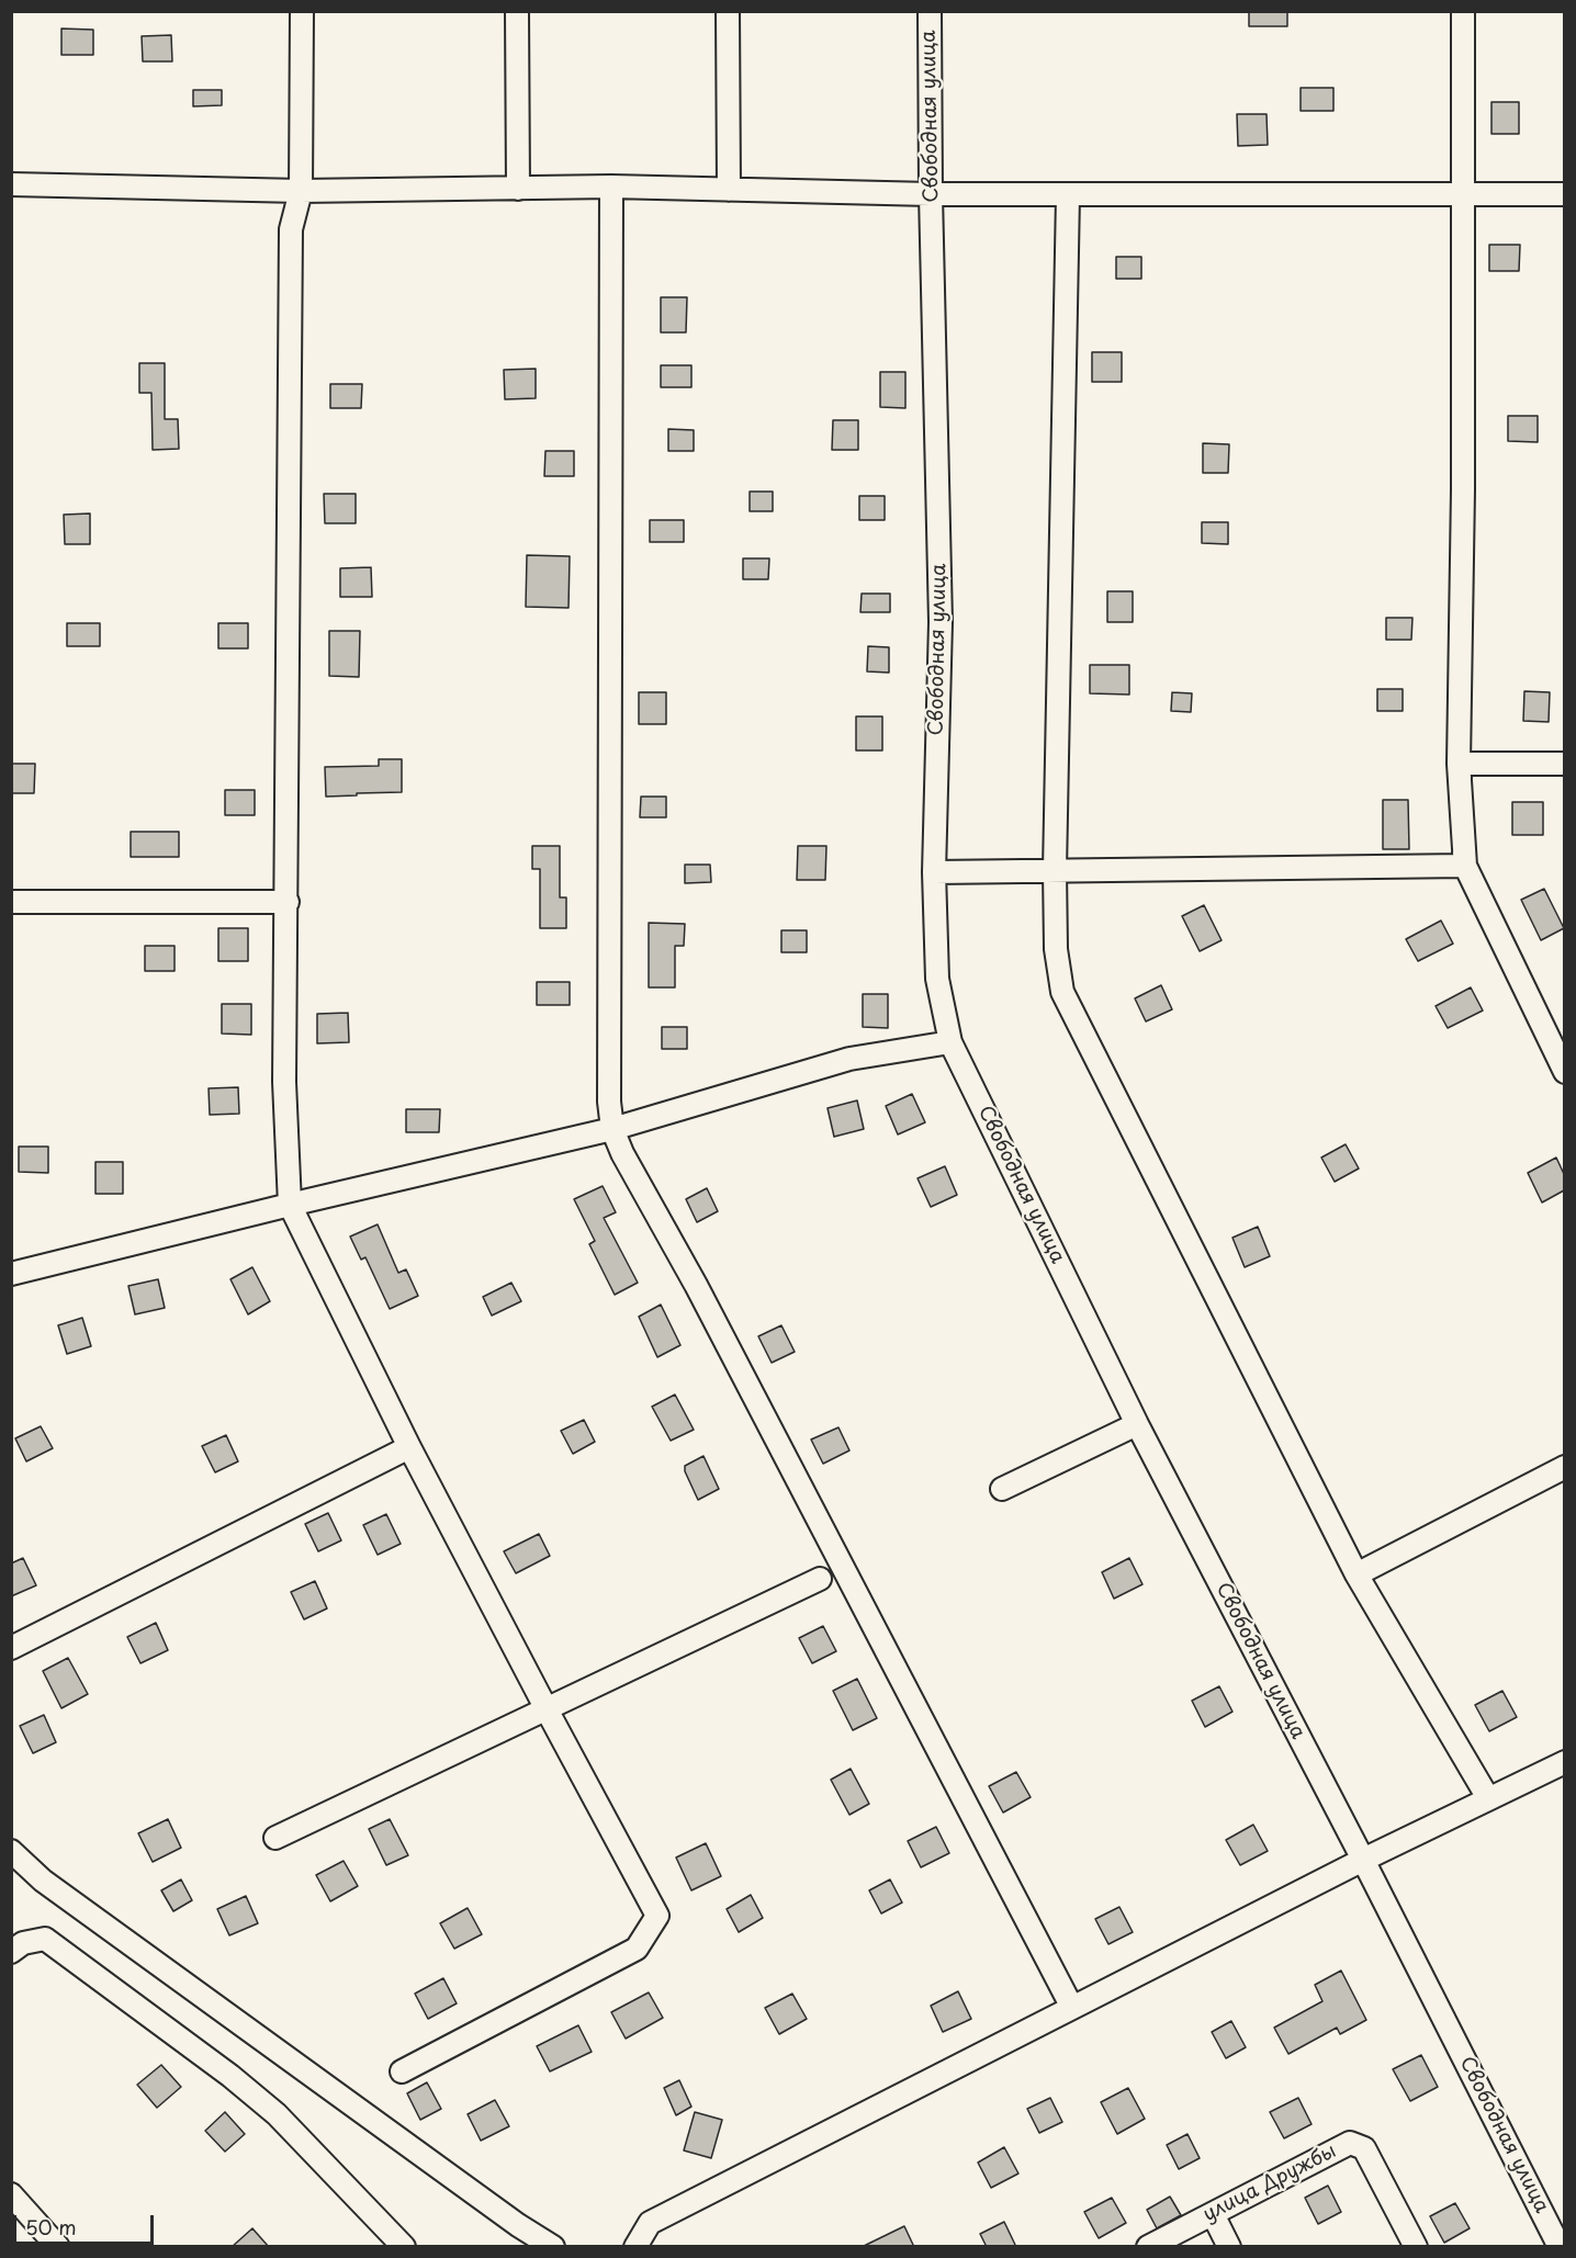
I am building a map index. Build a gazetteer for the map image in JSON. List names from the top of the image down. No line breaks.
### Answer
{"streets":{"street":["Свободная улица","улица Дружбы"]},"scale_bar":"50 m"}
